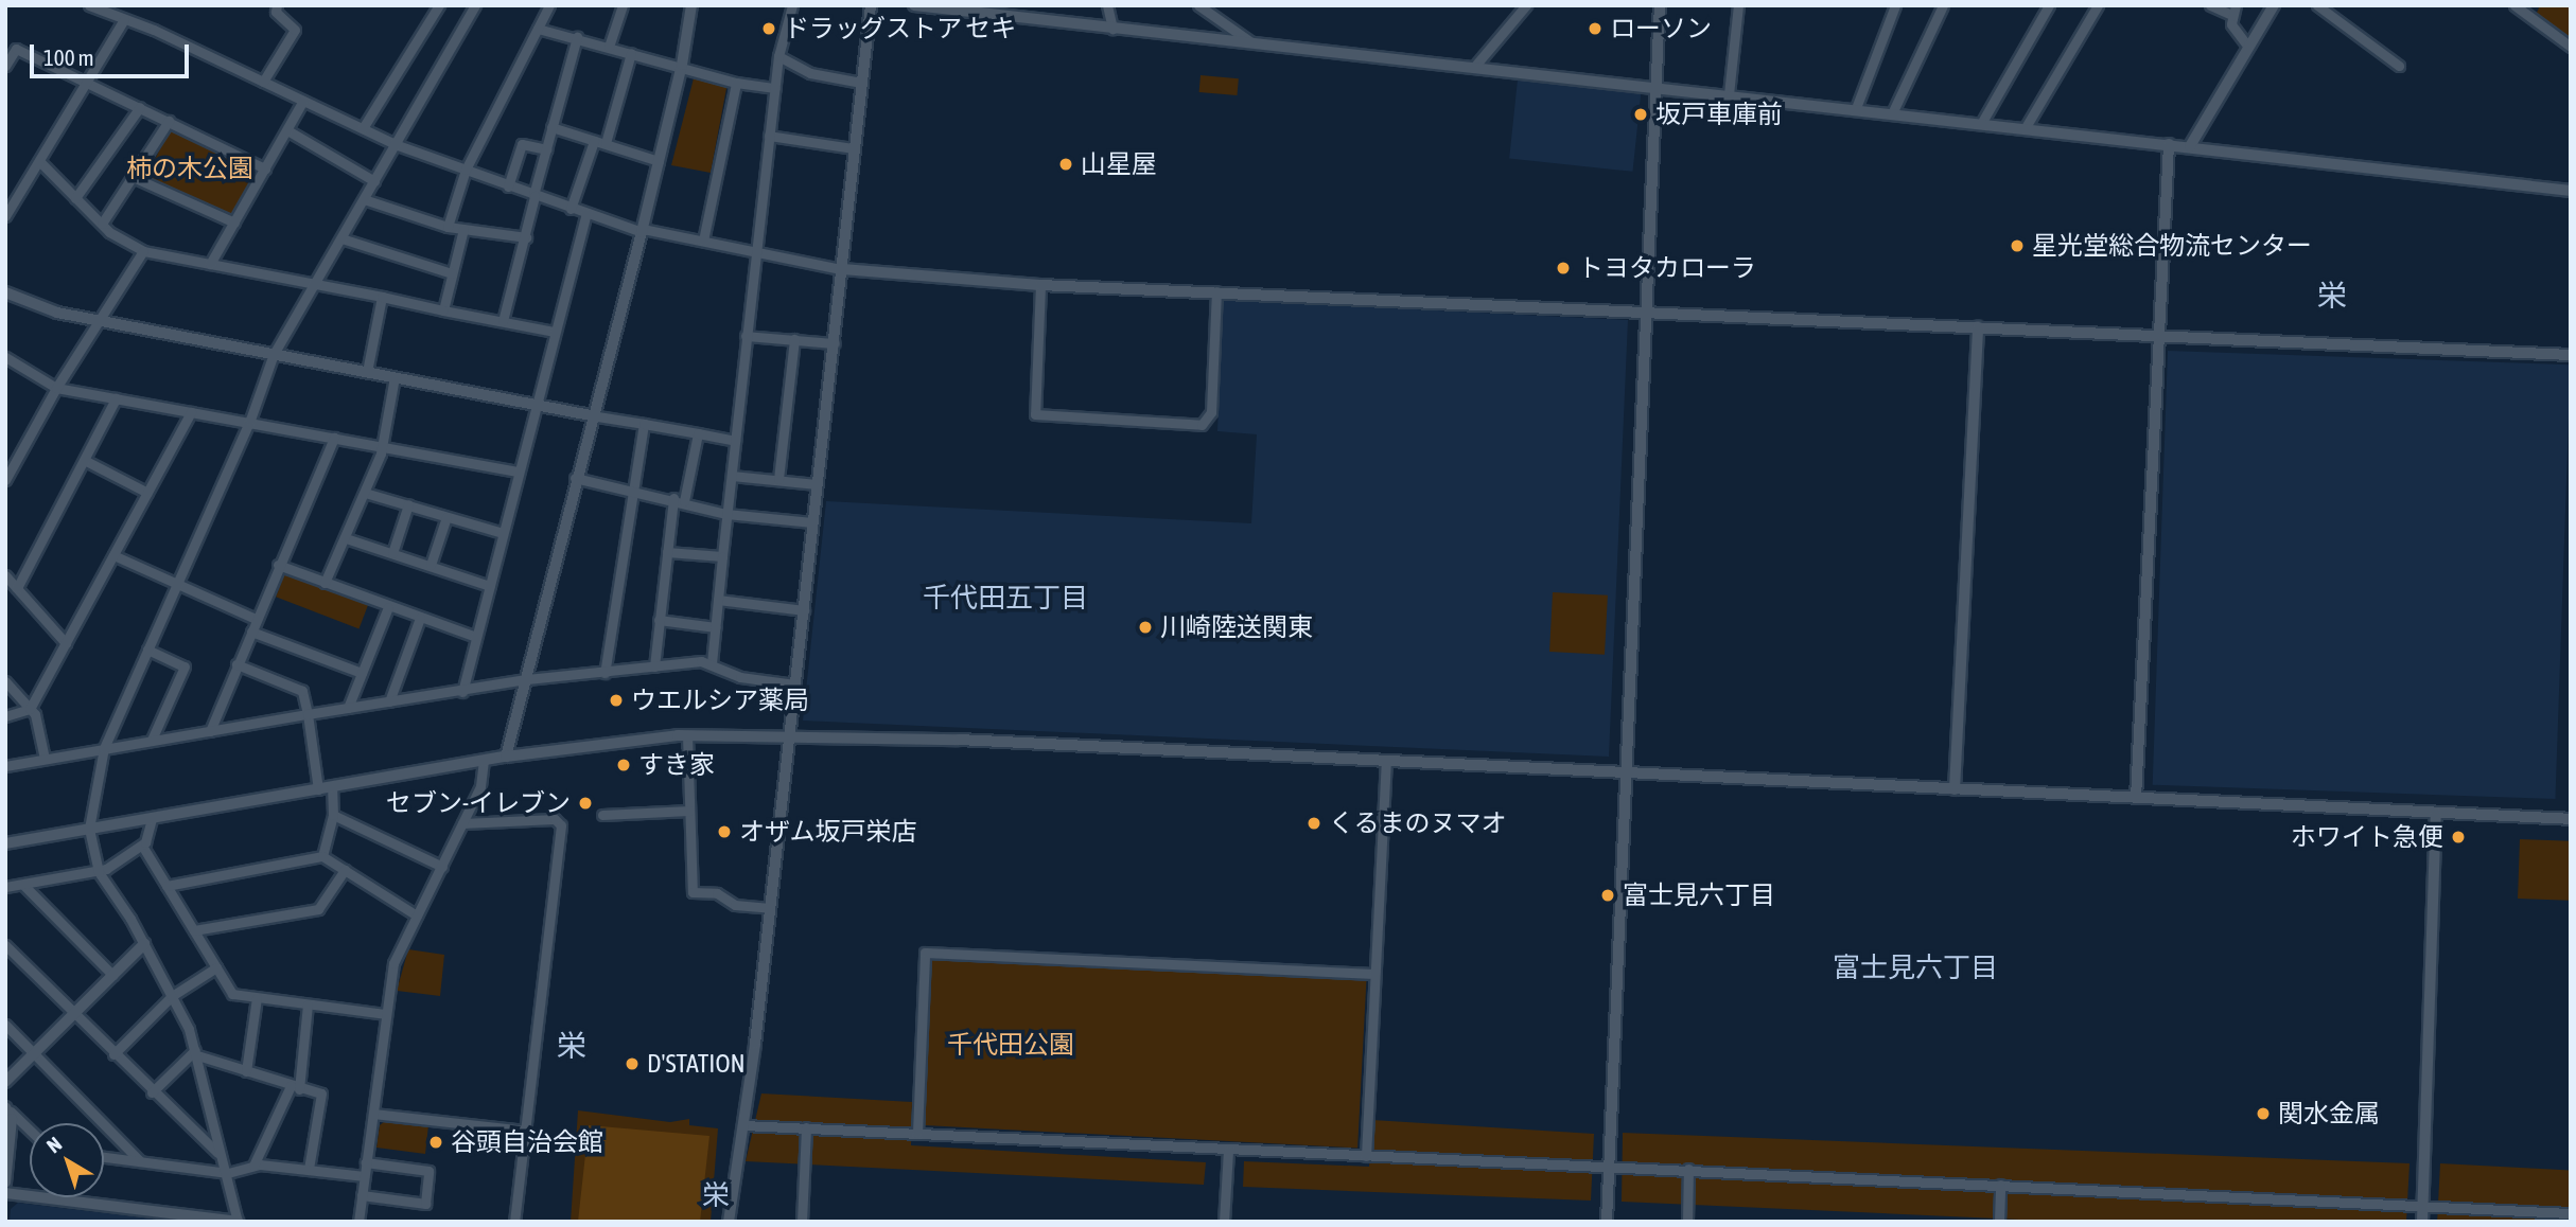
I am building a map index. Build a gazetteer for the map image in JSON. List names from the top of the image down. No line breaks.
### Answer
{"districts":["栄","千代田五丁目","富士見六丁目","栄","栄"],"parks":["柿の木公園","千代田公園"],"places":["ドラッグストア セキ","ローソン","坂戸車庫前","山星屋","星光堂総合物流センター","トヨタカローラ","川崎陸送関東","ウエルシア薬局","すき家","セブン-イレブン","くるまのヌマオ","オザム坂戸栄店","ホワイト急便","富士見六丁目","D'STATION","関水金属","谷頭自治会館"],"scale_bar":"100 m","north":"top left"}
